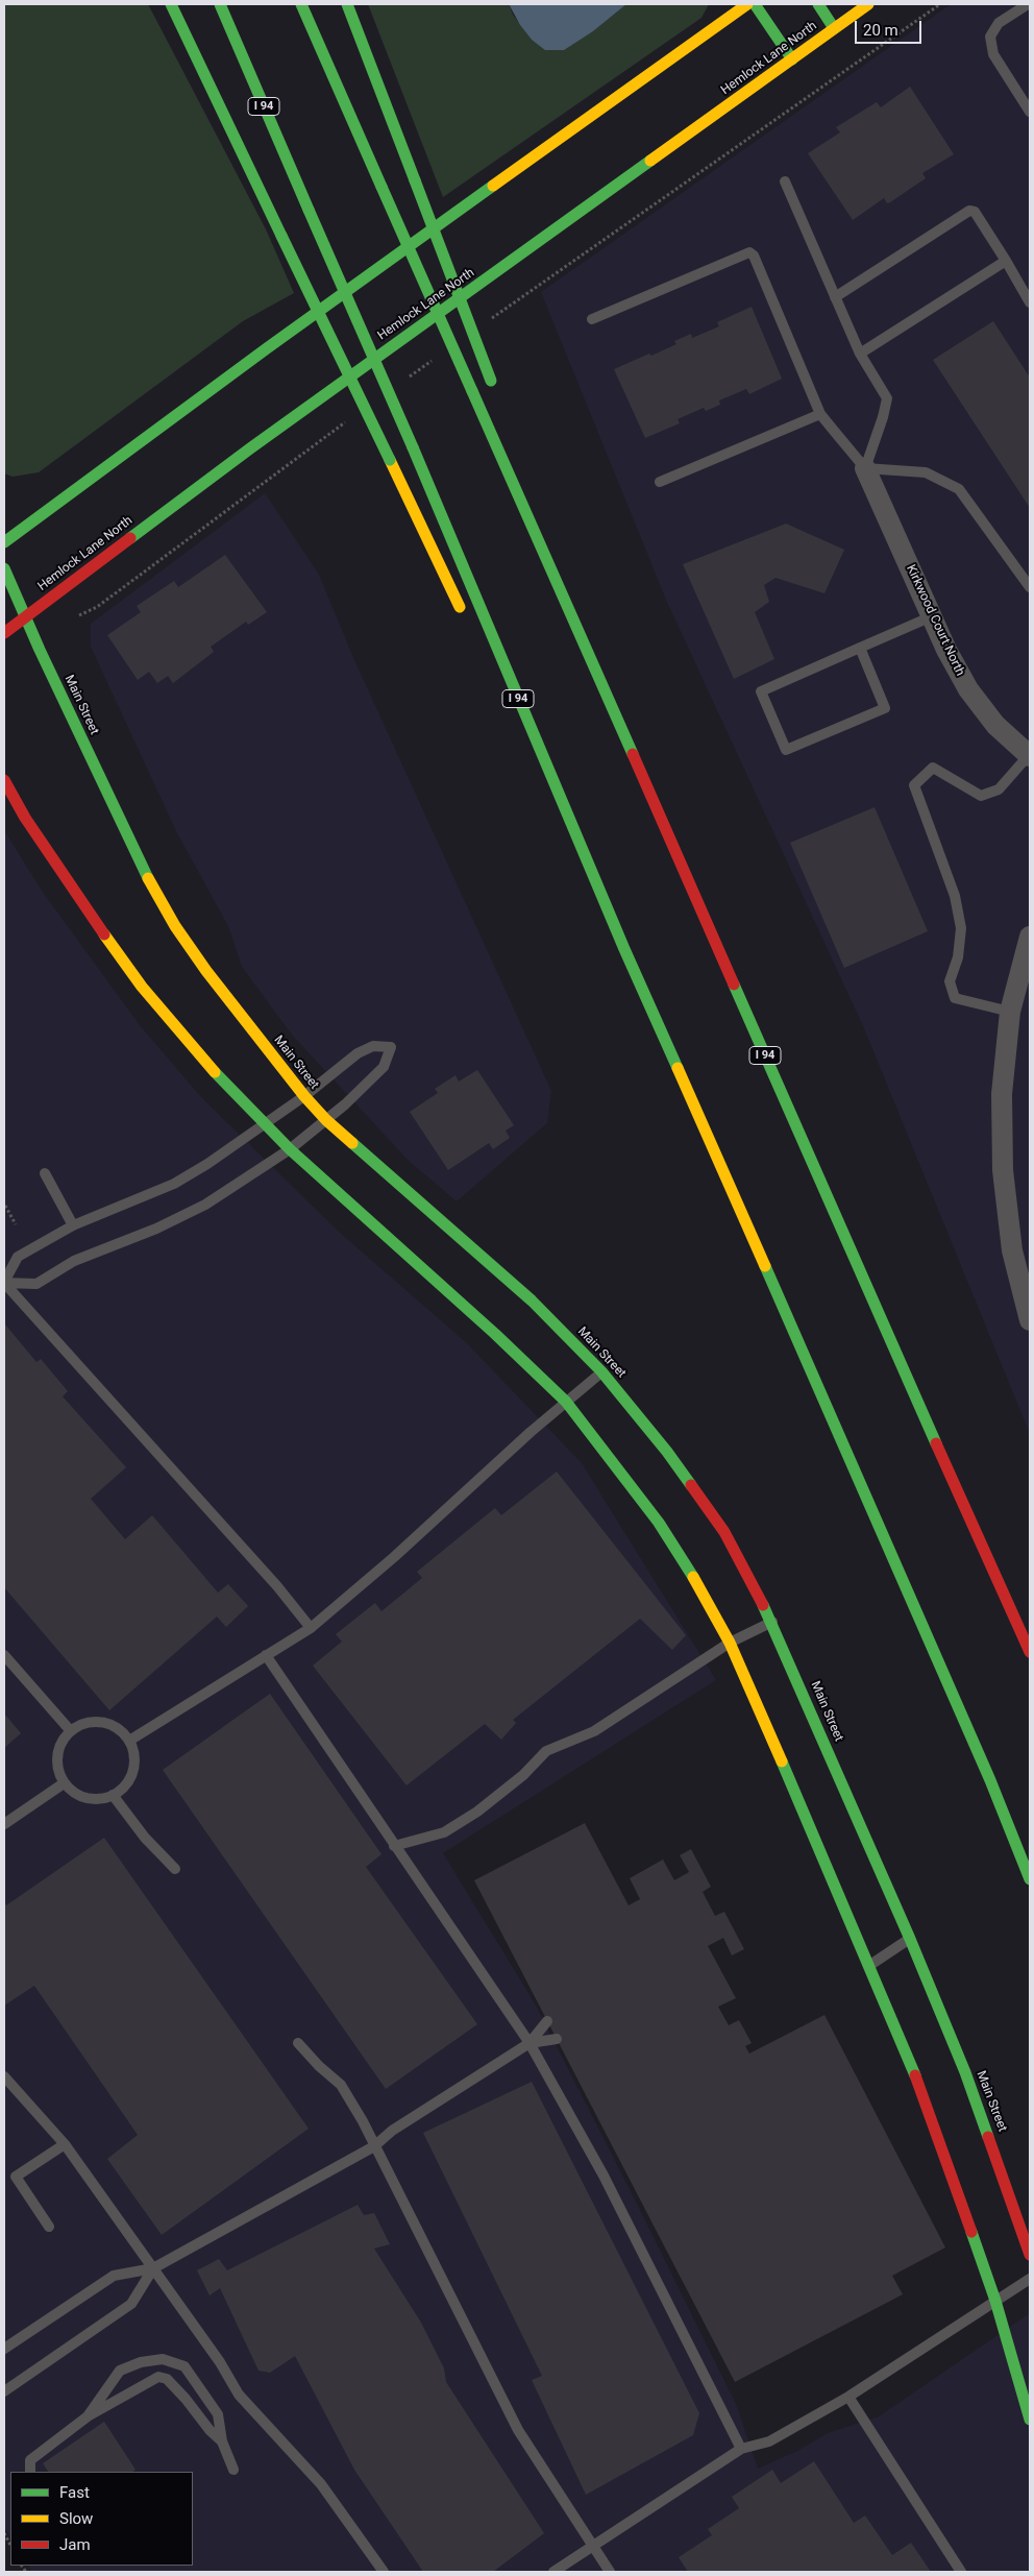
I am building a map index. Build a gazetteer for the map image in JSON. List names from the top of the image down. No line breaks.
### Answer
{"streets":{"main road":["Hemlock Lane North","I 94","Main Street"],"street":["Kirkwood Court North"]},"crossings":[["Hemlock Lane North","Main Street"]],"legend":["Fast","Slow","Jam"],"scale_bar":"20 m"}
